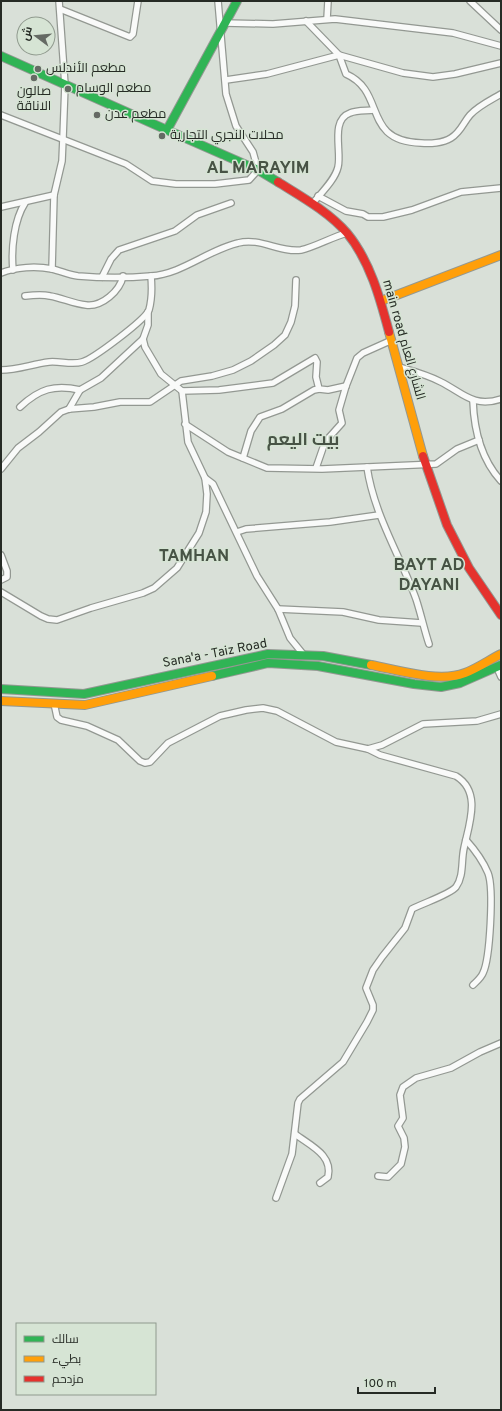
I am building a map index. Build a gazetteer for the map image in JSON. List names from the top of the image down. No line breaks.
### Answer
{"streets":{"main road":["main road الشارع العام","Sana'a - Taiz Road"]},"districts":["AL MARAYIM","بيت اليعم","TAMHAN","BAYT AD DAYANI"],"places":["مطعم الأندلس","صالون الاناقة","مطعم الوسام","مطعم عدن","محلات النجري التجارية"],"legend":["سالك","بطيء","مزدحم"],"scale_bar":"100 m","north":"left"}
